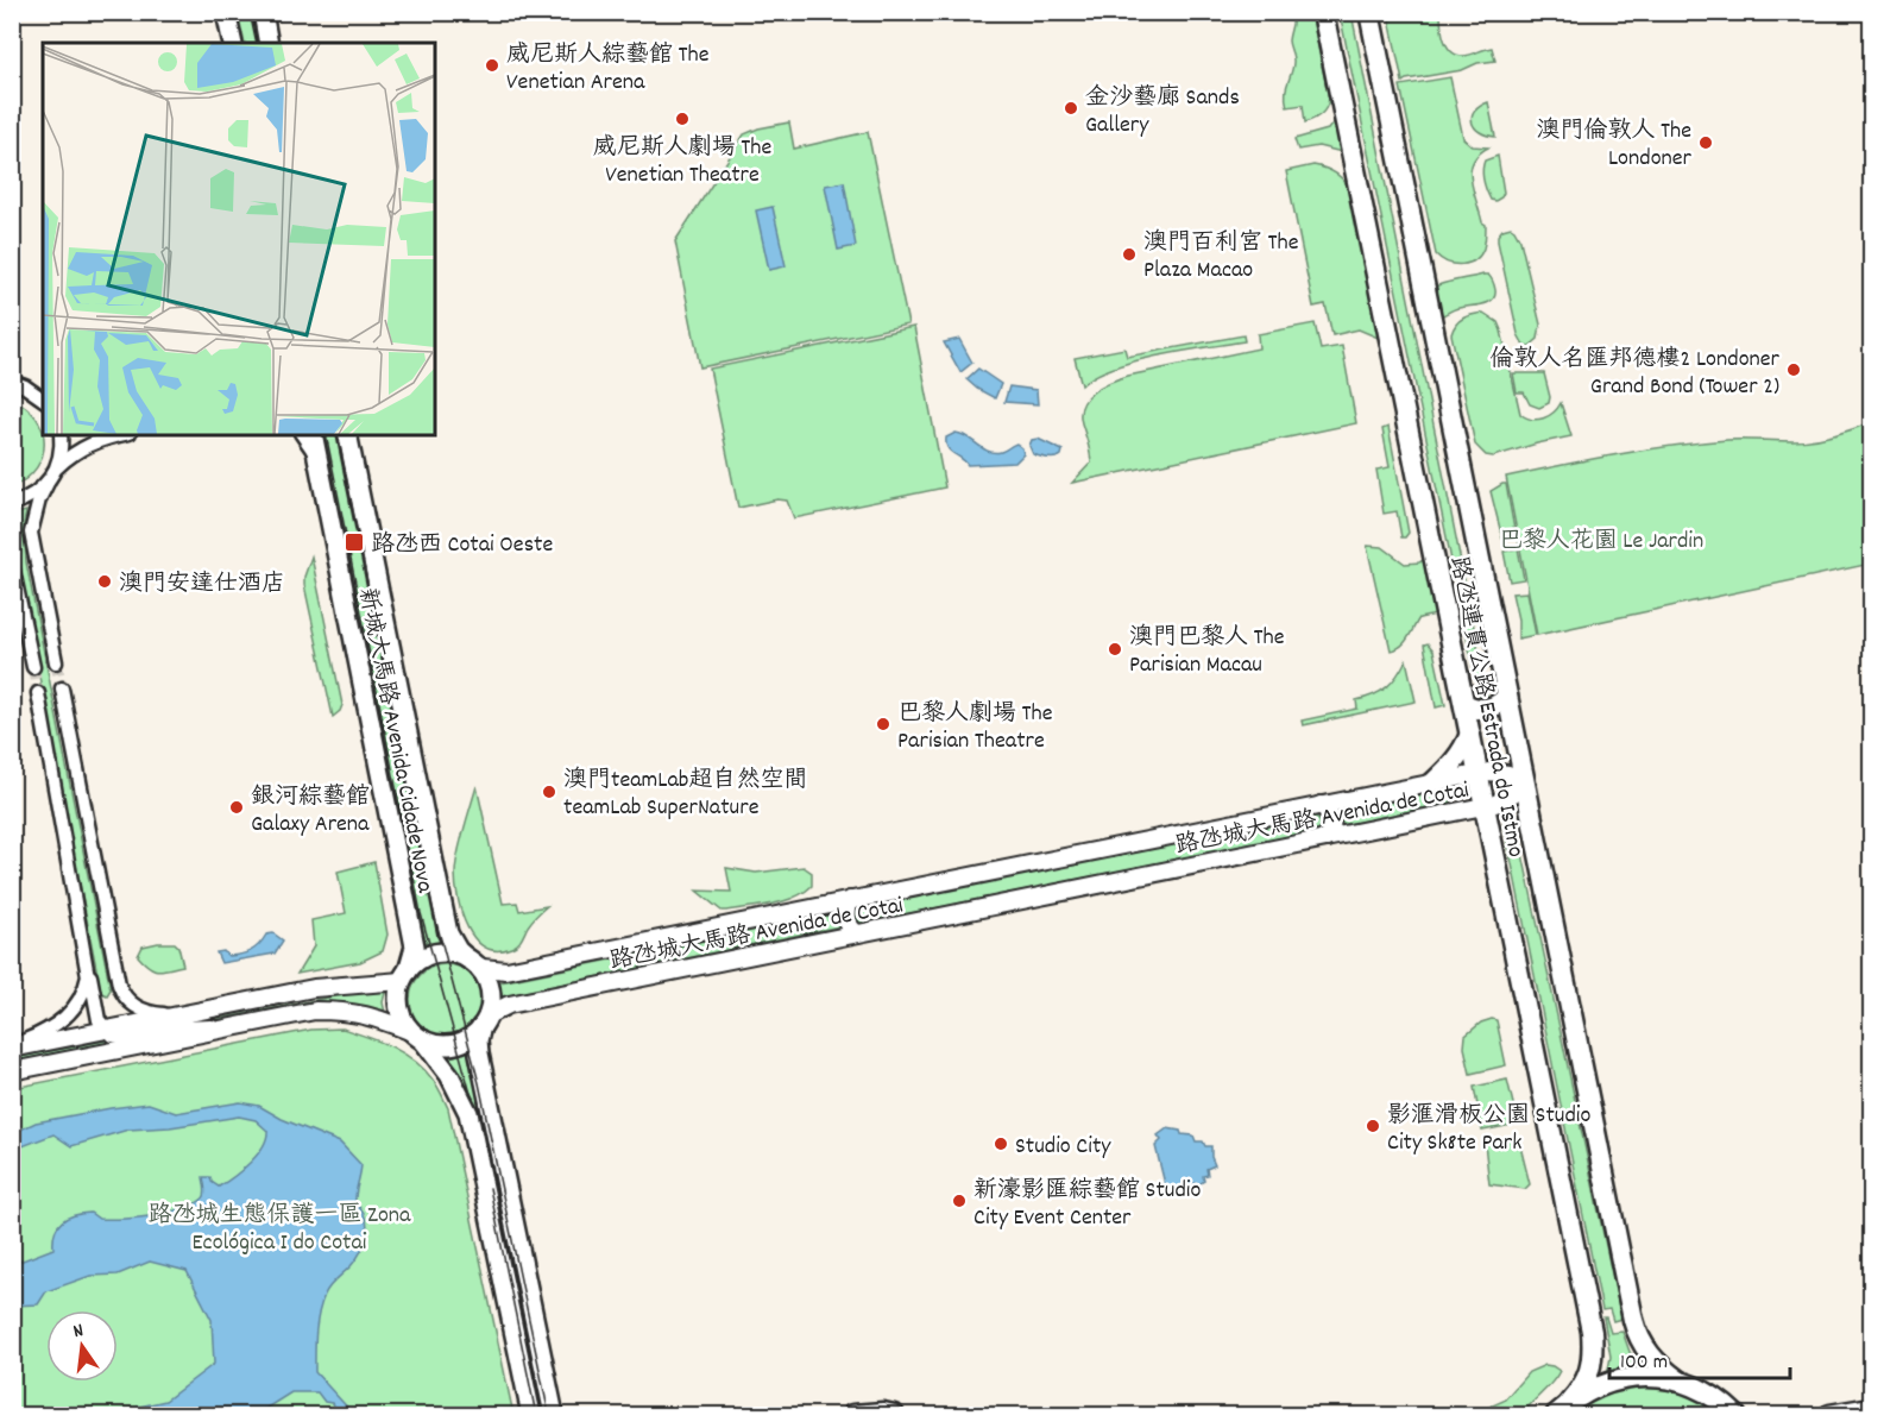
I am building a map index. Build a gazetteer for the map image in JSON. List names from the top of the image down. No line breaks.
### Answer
{"streets":{"main road":["路氹連貫公路 Estrada do Istmo","新城大馬路 Avenida Cidade Nova"],"street":["路氹城大馬路 Avenida de Cotai"]},"crossings":[["路氹連貫公路 Estrada do Istmo","路氹城大馬路 Avenida de Cotai"],["新城大馬路 Avenida Cidade Nova","路氹城大馬路 Avenida de Cotai"]],"parks":["巴黎人花園 Le Jardin","路氹城生態保護一區 Zona Ecológica I do Cotai"],"places":{"other":["威尼斯人綜藝館 The Venetian Arena","金沙藝廊 Sands Gallery","威尼斯人劇場 The Venetian Theatre","澳門倫敦人 The Londoner","澳門百利宮 The Plaza Macao","倫敦人名匯邦德樓2 Londoner Grand Bond (Tower 2)","澳門安達仕酒店","澳門巴黎人 The Parisian Macau","巴黎人劇場 The Parisian Theatre","澳門teamLab超自然空間 teamLab SuperNature","銀河綜藝館 Galaxy Arena","影滙滑板公園 Studio City Sk8te Park","Studio City","新濠影匯綜藝館 Studio City Event Center"],"transit":["路氹西 Cotai Oeste"]},"scale_bar":"100 m","north":"top"}
